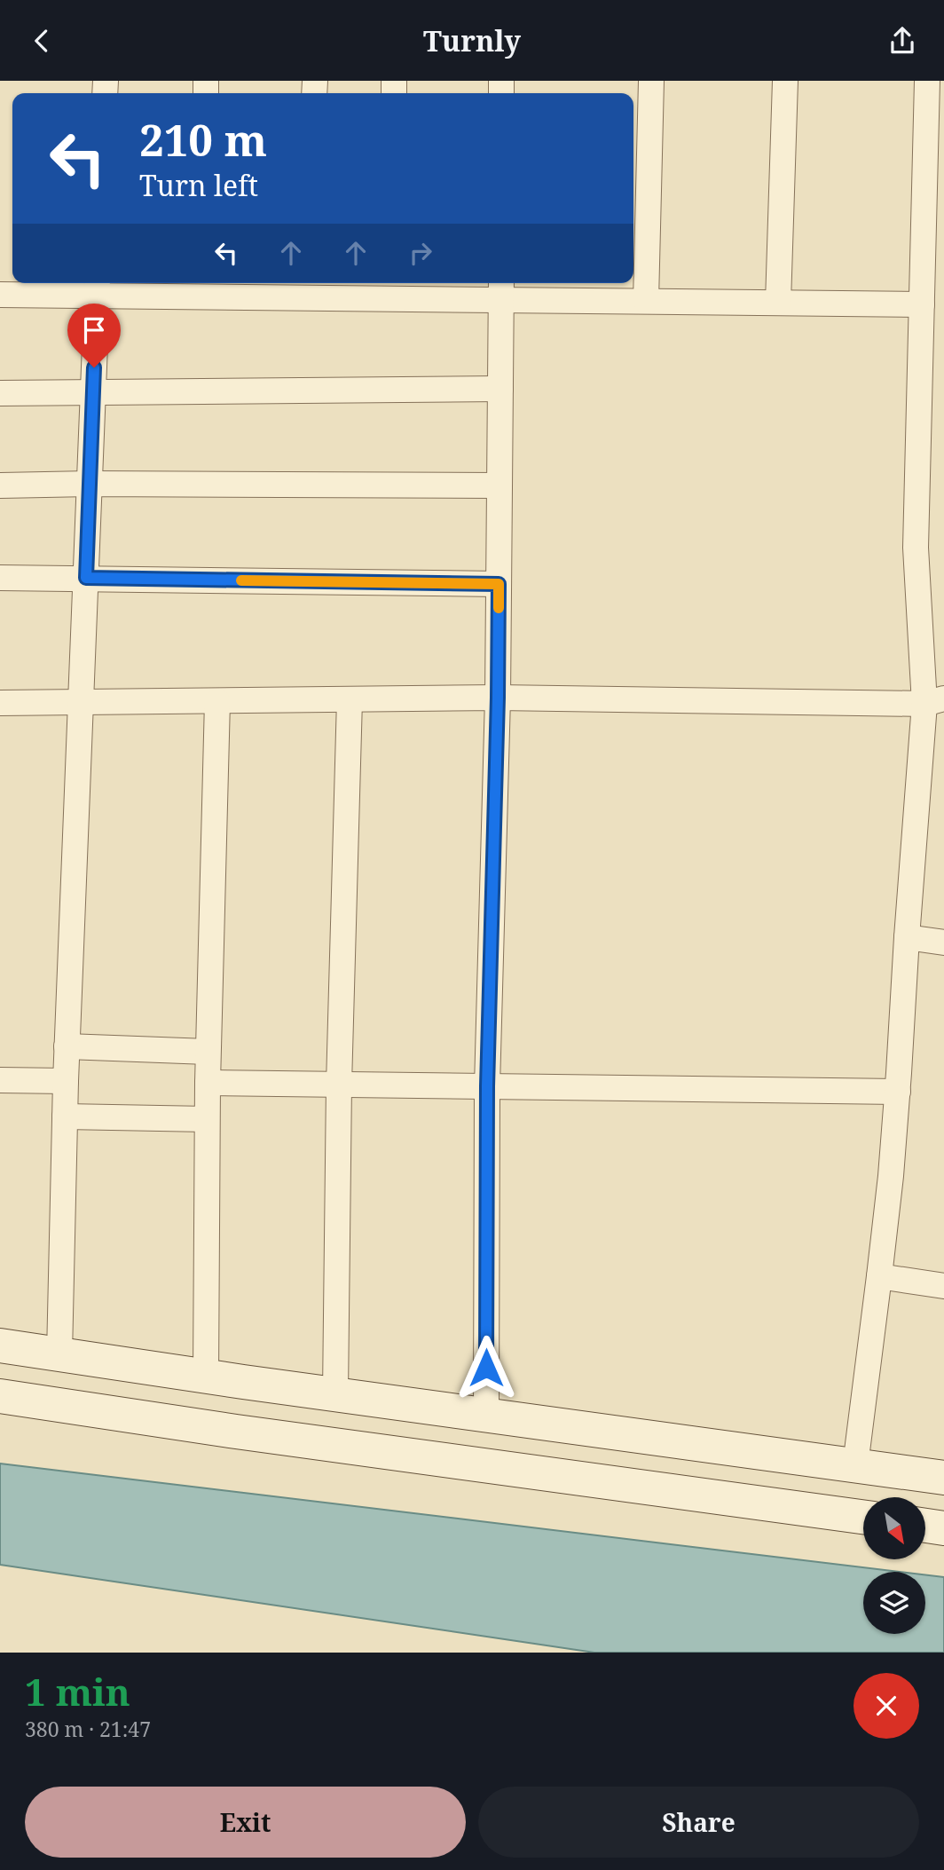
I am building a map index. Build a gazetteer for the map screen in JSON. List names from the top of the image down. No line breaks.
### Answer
{"north":"bottom right","page":{"header":"Turnly","turn":["210 m","Turn left"],"heading":["1 min","380 m · 21:47"],"buttons":["Exit","Share"]}}
